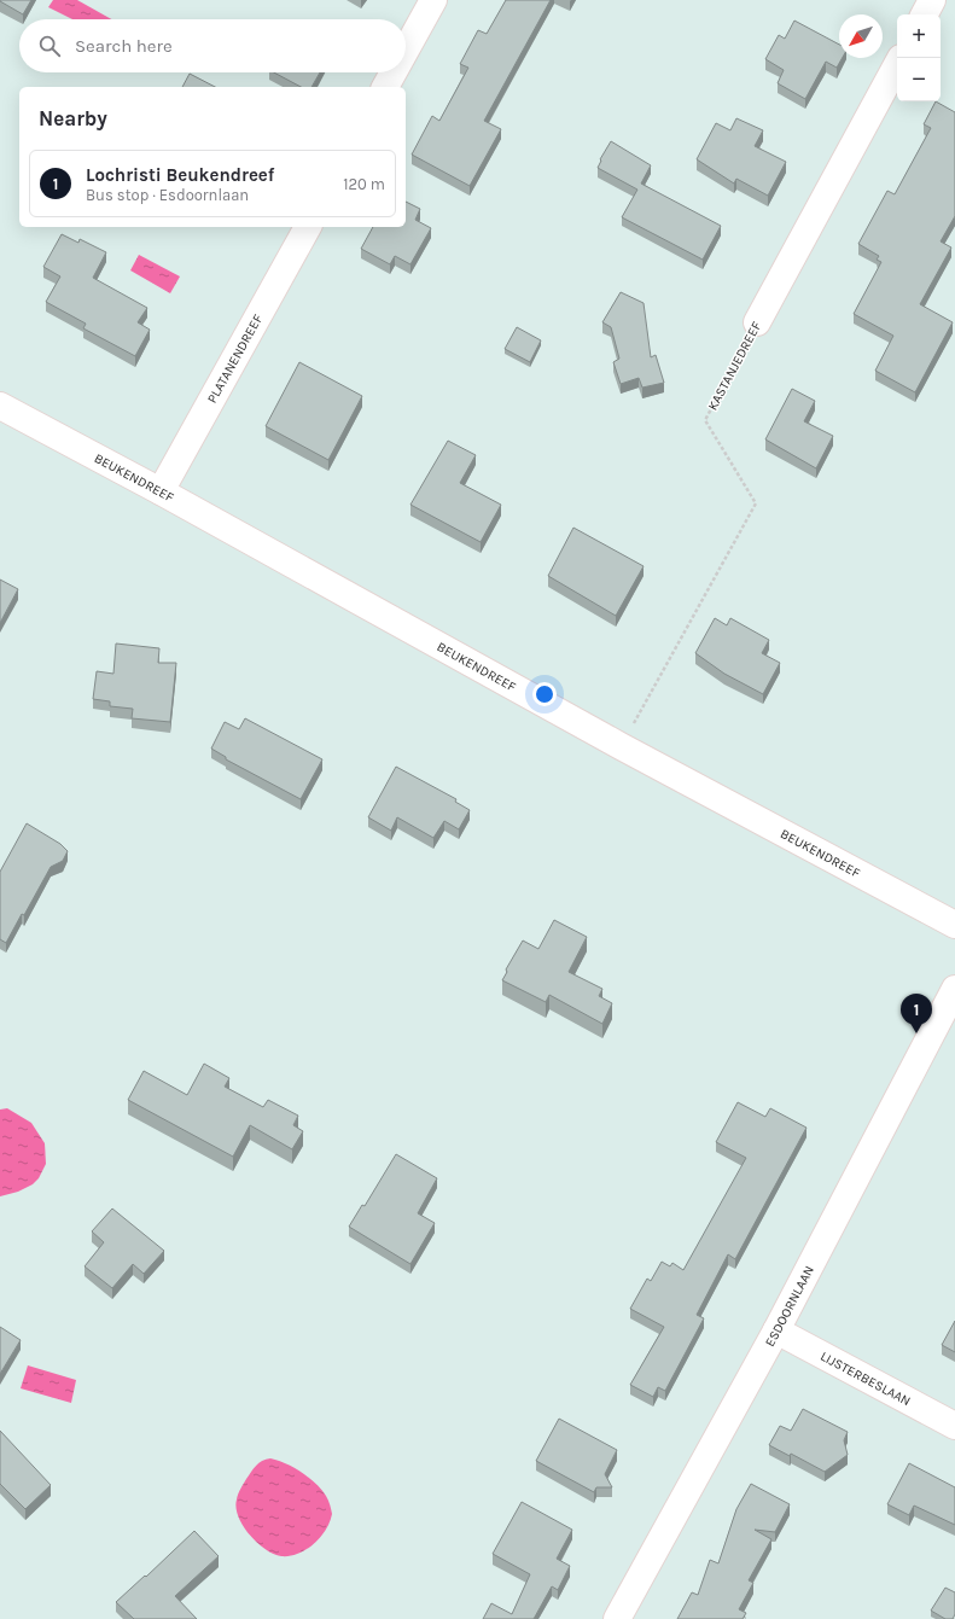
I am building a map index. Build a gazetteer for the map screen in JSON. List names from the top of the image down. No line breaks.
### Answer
{"streets":{"street":["PLATANENDREEF","KASTANJEDREEF","BEUKENDREEF","ESDOORNLAAN","LIJSTERBESLAAN"]},"crossings":[["PLATANENDREEF","BEUKENDREEF"],["KASTANJEDREEF","BEUKENDREEF"],["ESDOORNLAAN","LIJSTERBESLAAN"]],"north":"bottom left","page":{"map_buttons":["+","−"],"search":"Search here","heading":"Nearby","list":[{"mark":"1","name":"Lochristi Beukendreef","note":"Bus stop · Esdoornlaan","value":"120 m"}],"pins":"1"}}
